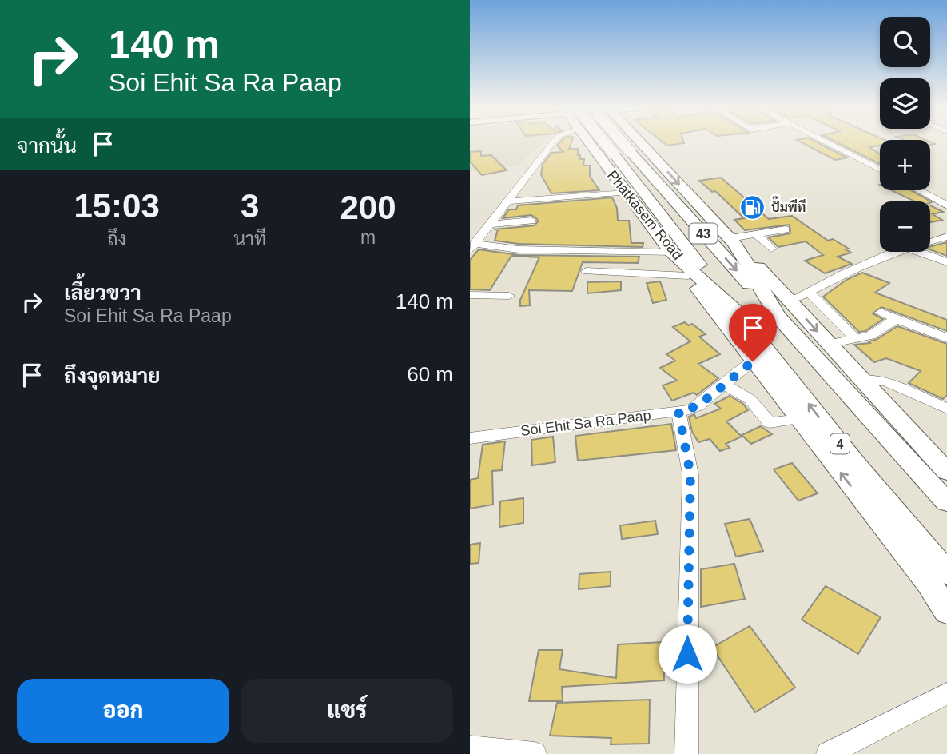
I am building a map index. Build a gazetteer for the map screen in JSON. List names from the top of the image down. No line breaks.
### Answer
{"streets":{"highway":["Phatkasem Road","43","4"],"street":["Soi Ehit Sa Ra Paap"]},"crossings":[["Phatkasem Road","43"]],"places":{"fuel station":["ปั๊มพีที"]},"page":{"turn":["140 m","Soi Ehit Sa Ra Paap"],"map_buttons":["+","−"],"then":"จากนั้น","eta":["15:03","ถึง","3","นาที","200","m"],"list":[{"name":"เลี้ยวขวา","note":"Soi Ehit Sa Ra Paap","value":"140 m"},{"name":"ถึงจุดหมาย","value":"60 m"}],"buttons":["ออก","แชร์"]}}
